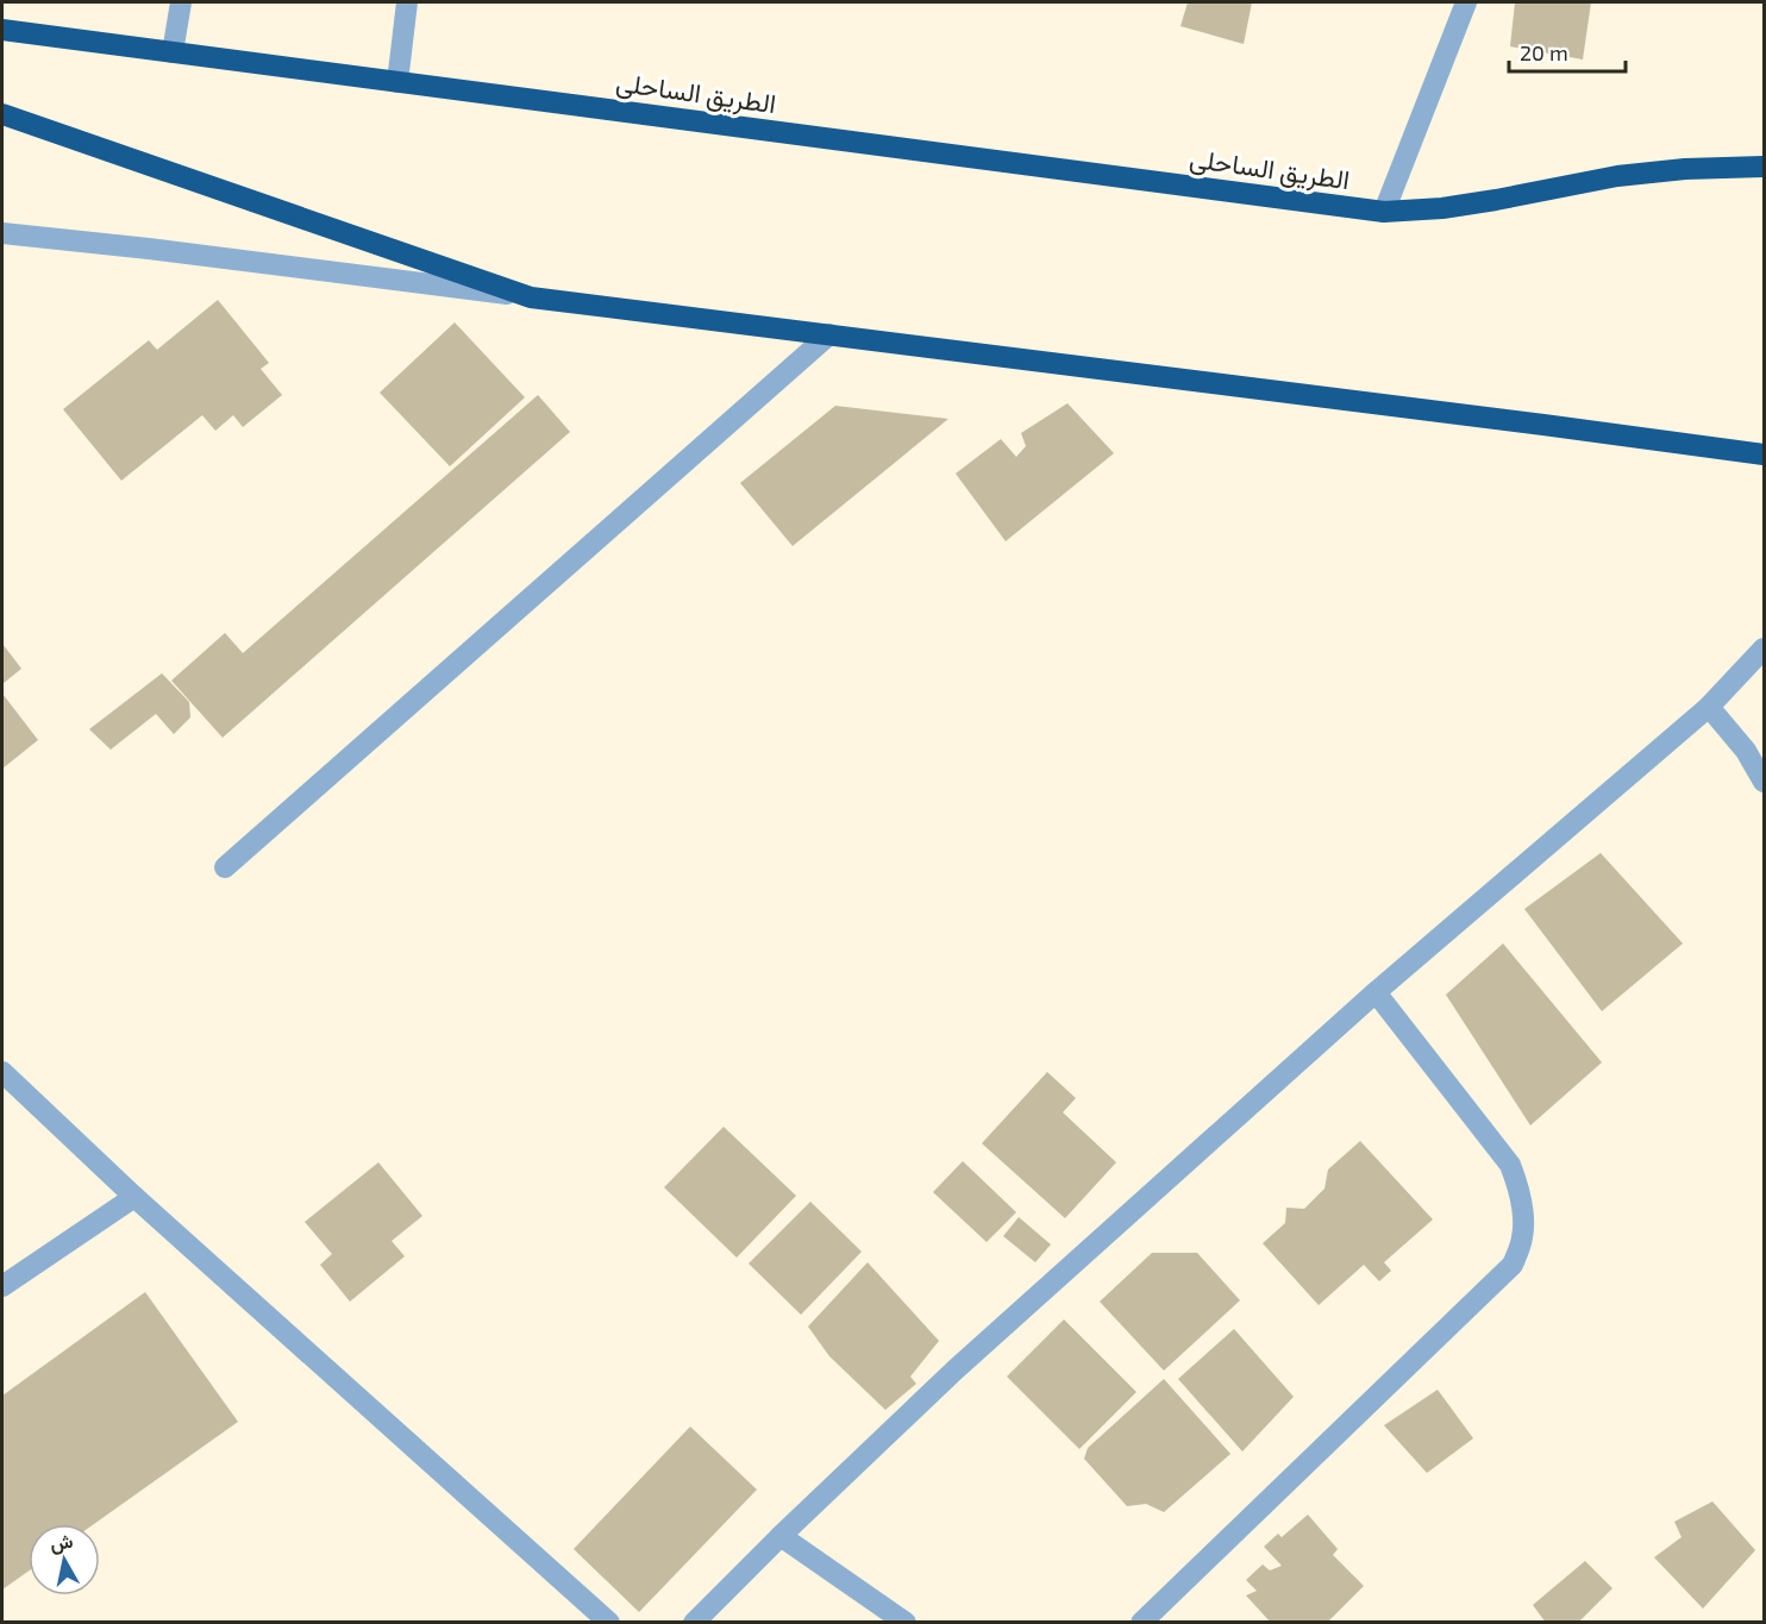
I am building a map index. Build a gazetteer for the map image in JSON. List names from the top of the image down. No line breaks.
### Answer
{"streets":{"highway":["الطريق الساحلى"]},"scale_bar":"20 m","north":"top"}
